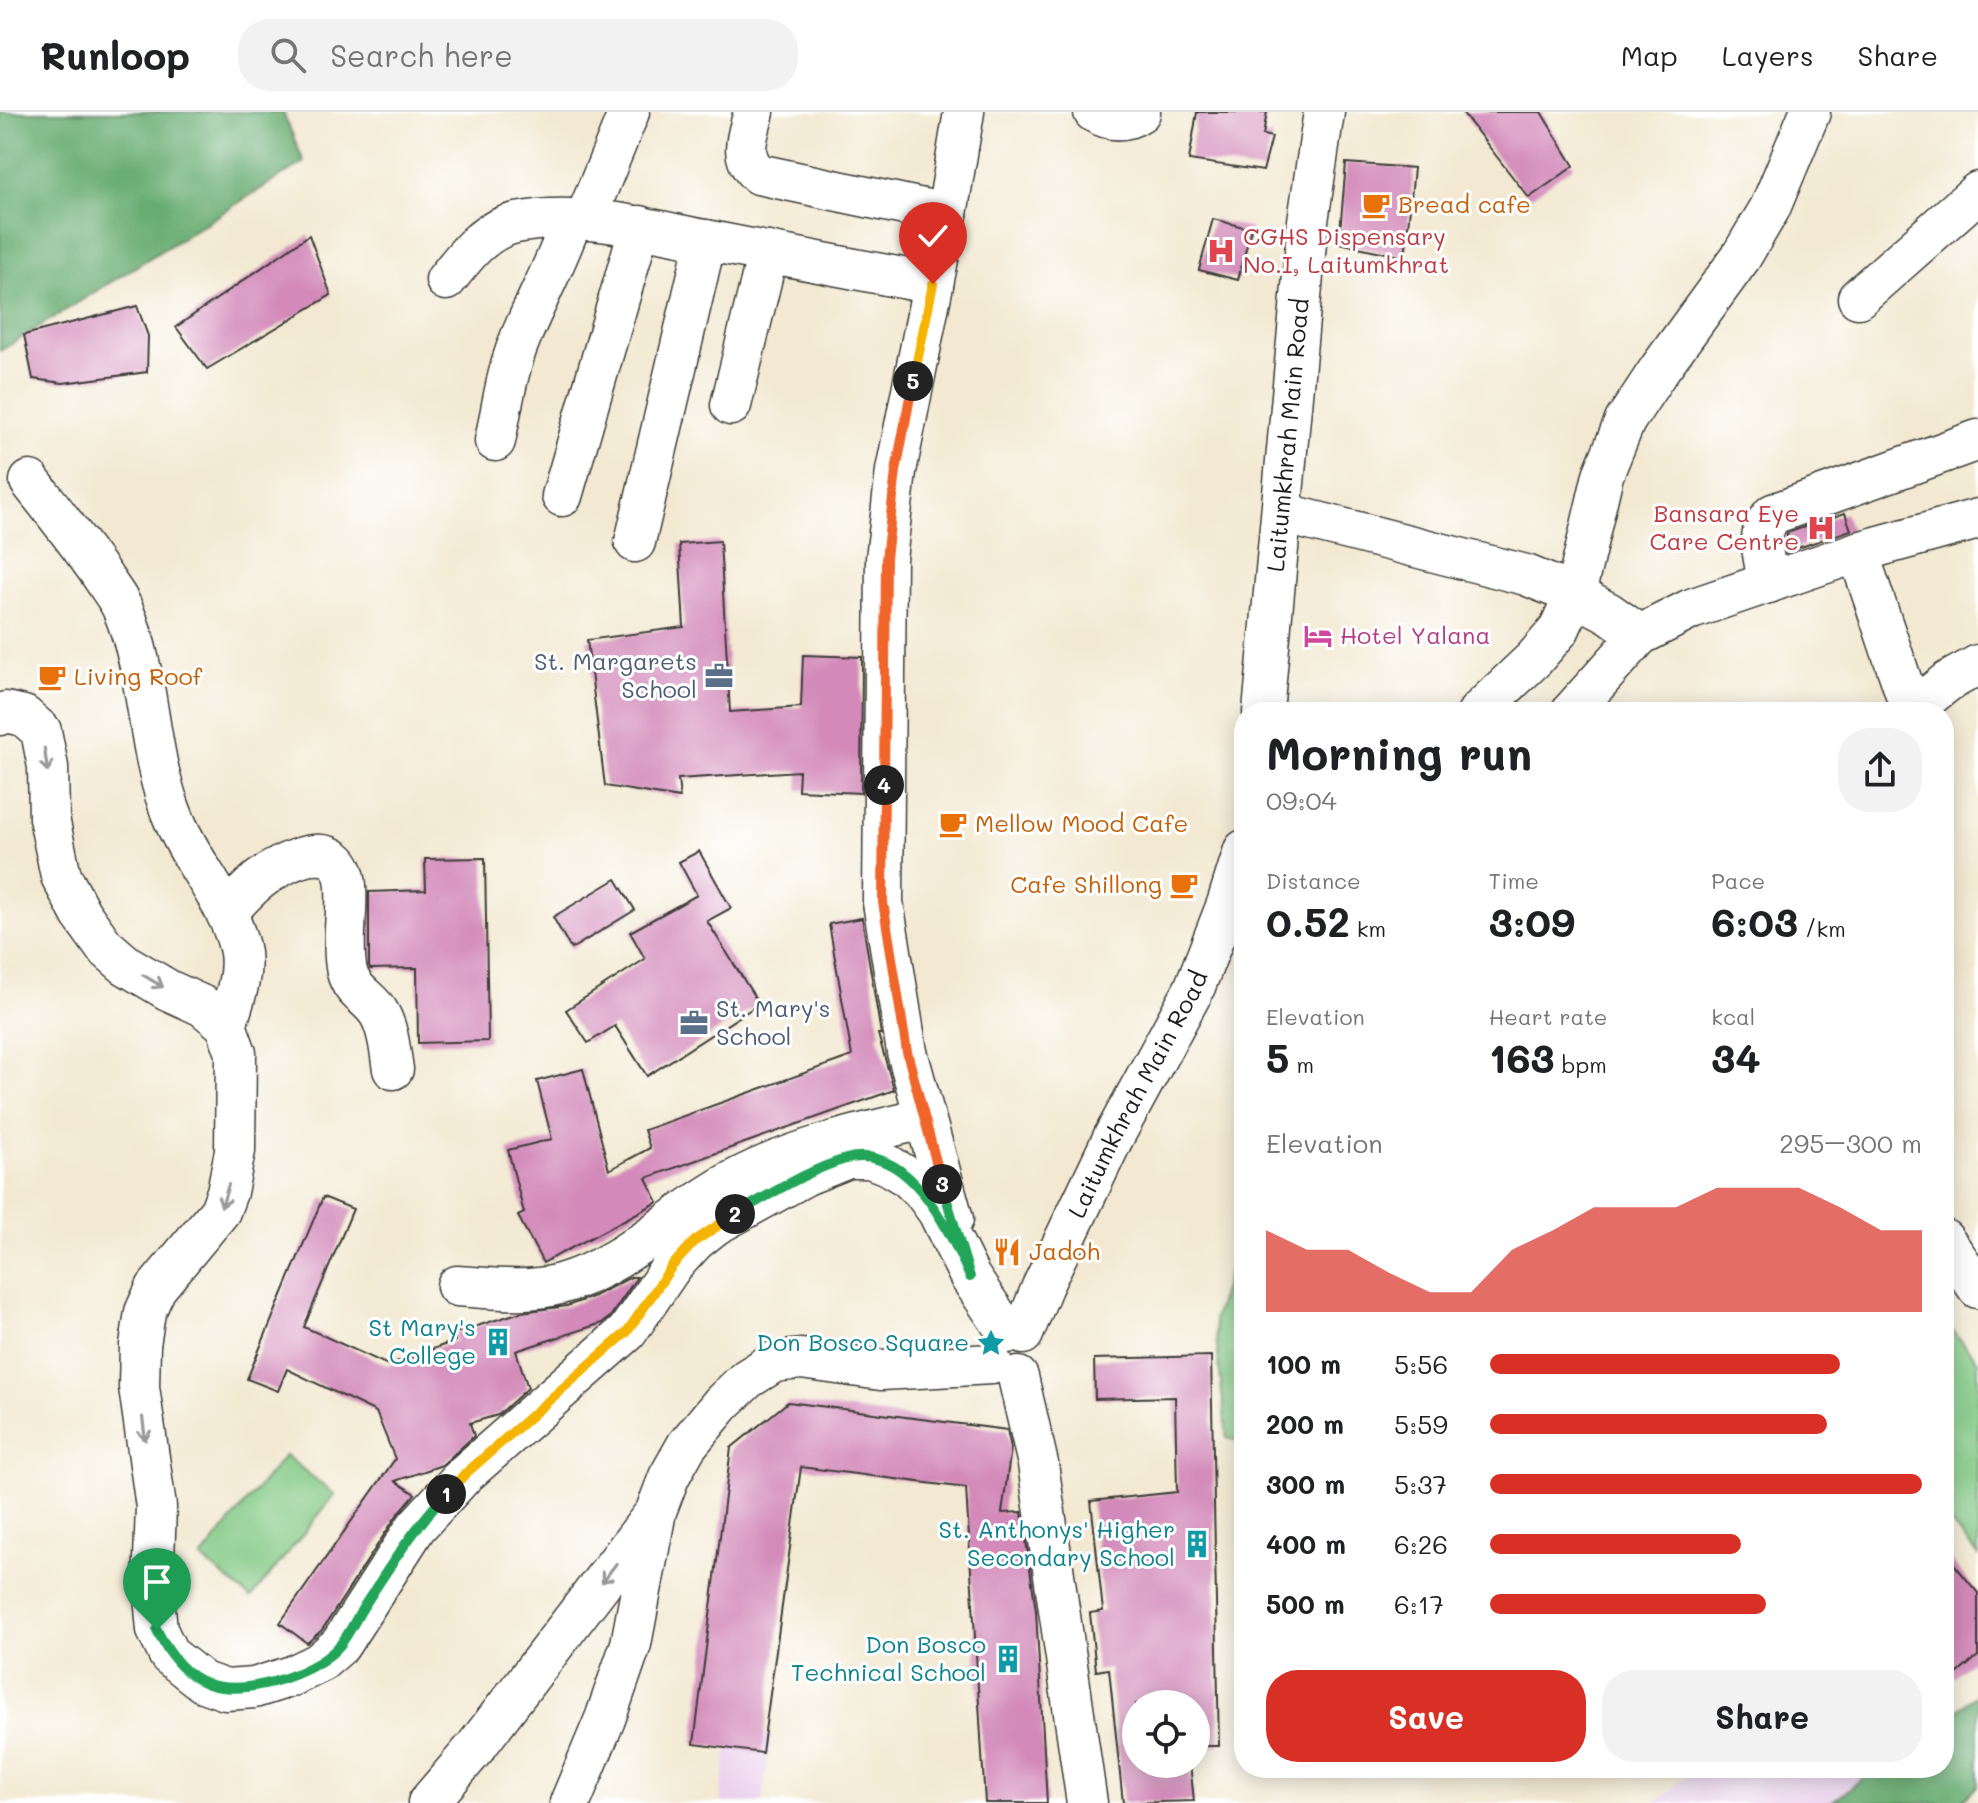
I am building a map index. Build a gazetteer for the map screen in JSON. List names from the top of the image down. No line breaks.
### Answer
{"streets":{"street":["Laitumkhrah Main Road"]},"places":{"cafe":["Bread cafe","Living Roof","Mellow Mood Cafe","Cafe Shillong"],"hospital":["CGHS Dispensary No.I, Laitumkhrat","Bansara Eye Care Centre"],"hotel":["Hotel Yalana"],"office":["St. Margarets School","St. Mary's School"],"restaurant":["Jadoh"],"building":["St Mary's College","St. Anthonys' Higher Secondary School","Don Bosco Technical School"],"place":["Don Bosco Square"]},"page":{"header":"Runloop","search":"Search here","nav":["Map","Layers","Share"],"pins":["5","4","3","2","1"],"heading":["Morning run","09:04"],"stats":[["Distance","0.52 km"],["Time","3:09"],["Pace","6:03 /km"],["Elevation","5 m"],["Heart rate","163 bpm"],["kcal","34"]],"chart":["Elevation","295–300 m"],"list":[{"name":"100 m","note":"5:56"},{"name":"200 m","note":"5:59"},{"name":"300 m","note":"5:37"},{"name":"400 m","note":"6:26"},{"name":"500 m","note":"6:17"}],"buttons":["Save","Share"]}}
